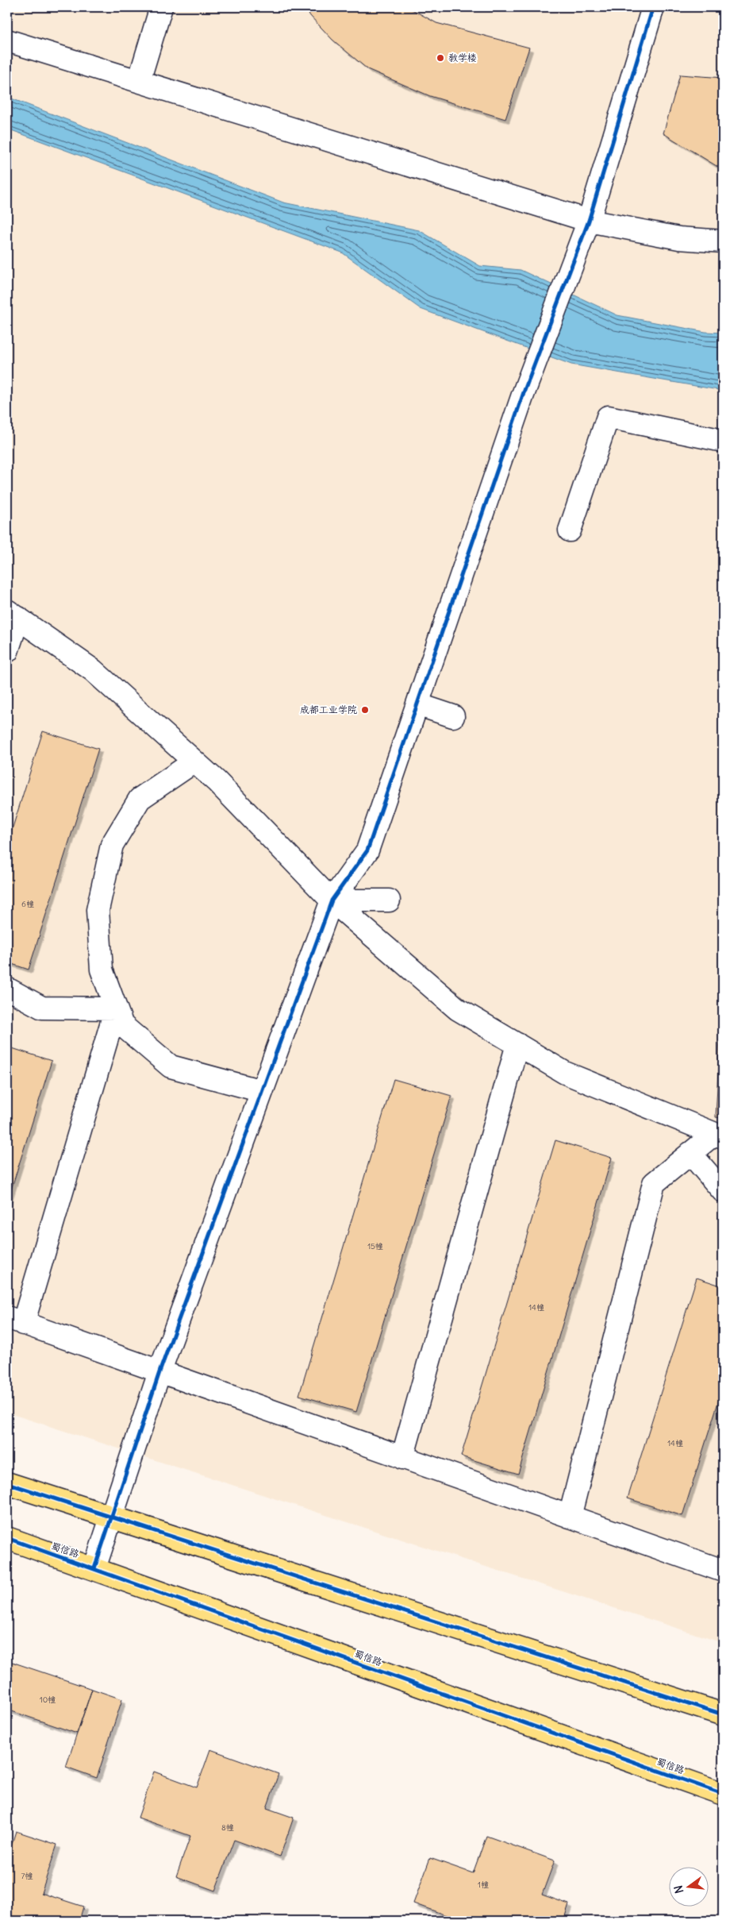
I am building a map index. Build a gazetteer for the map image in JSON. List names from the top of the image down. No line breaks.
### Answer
{"streets":{"main road":["蜀信路"]},"places":["教学楼","成都工业学院"],"house_numbers":["6幢","15幢","14幢","14幢","10幢","8幢","7幢","1幢"],"north":"left"}
